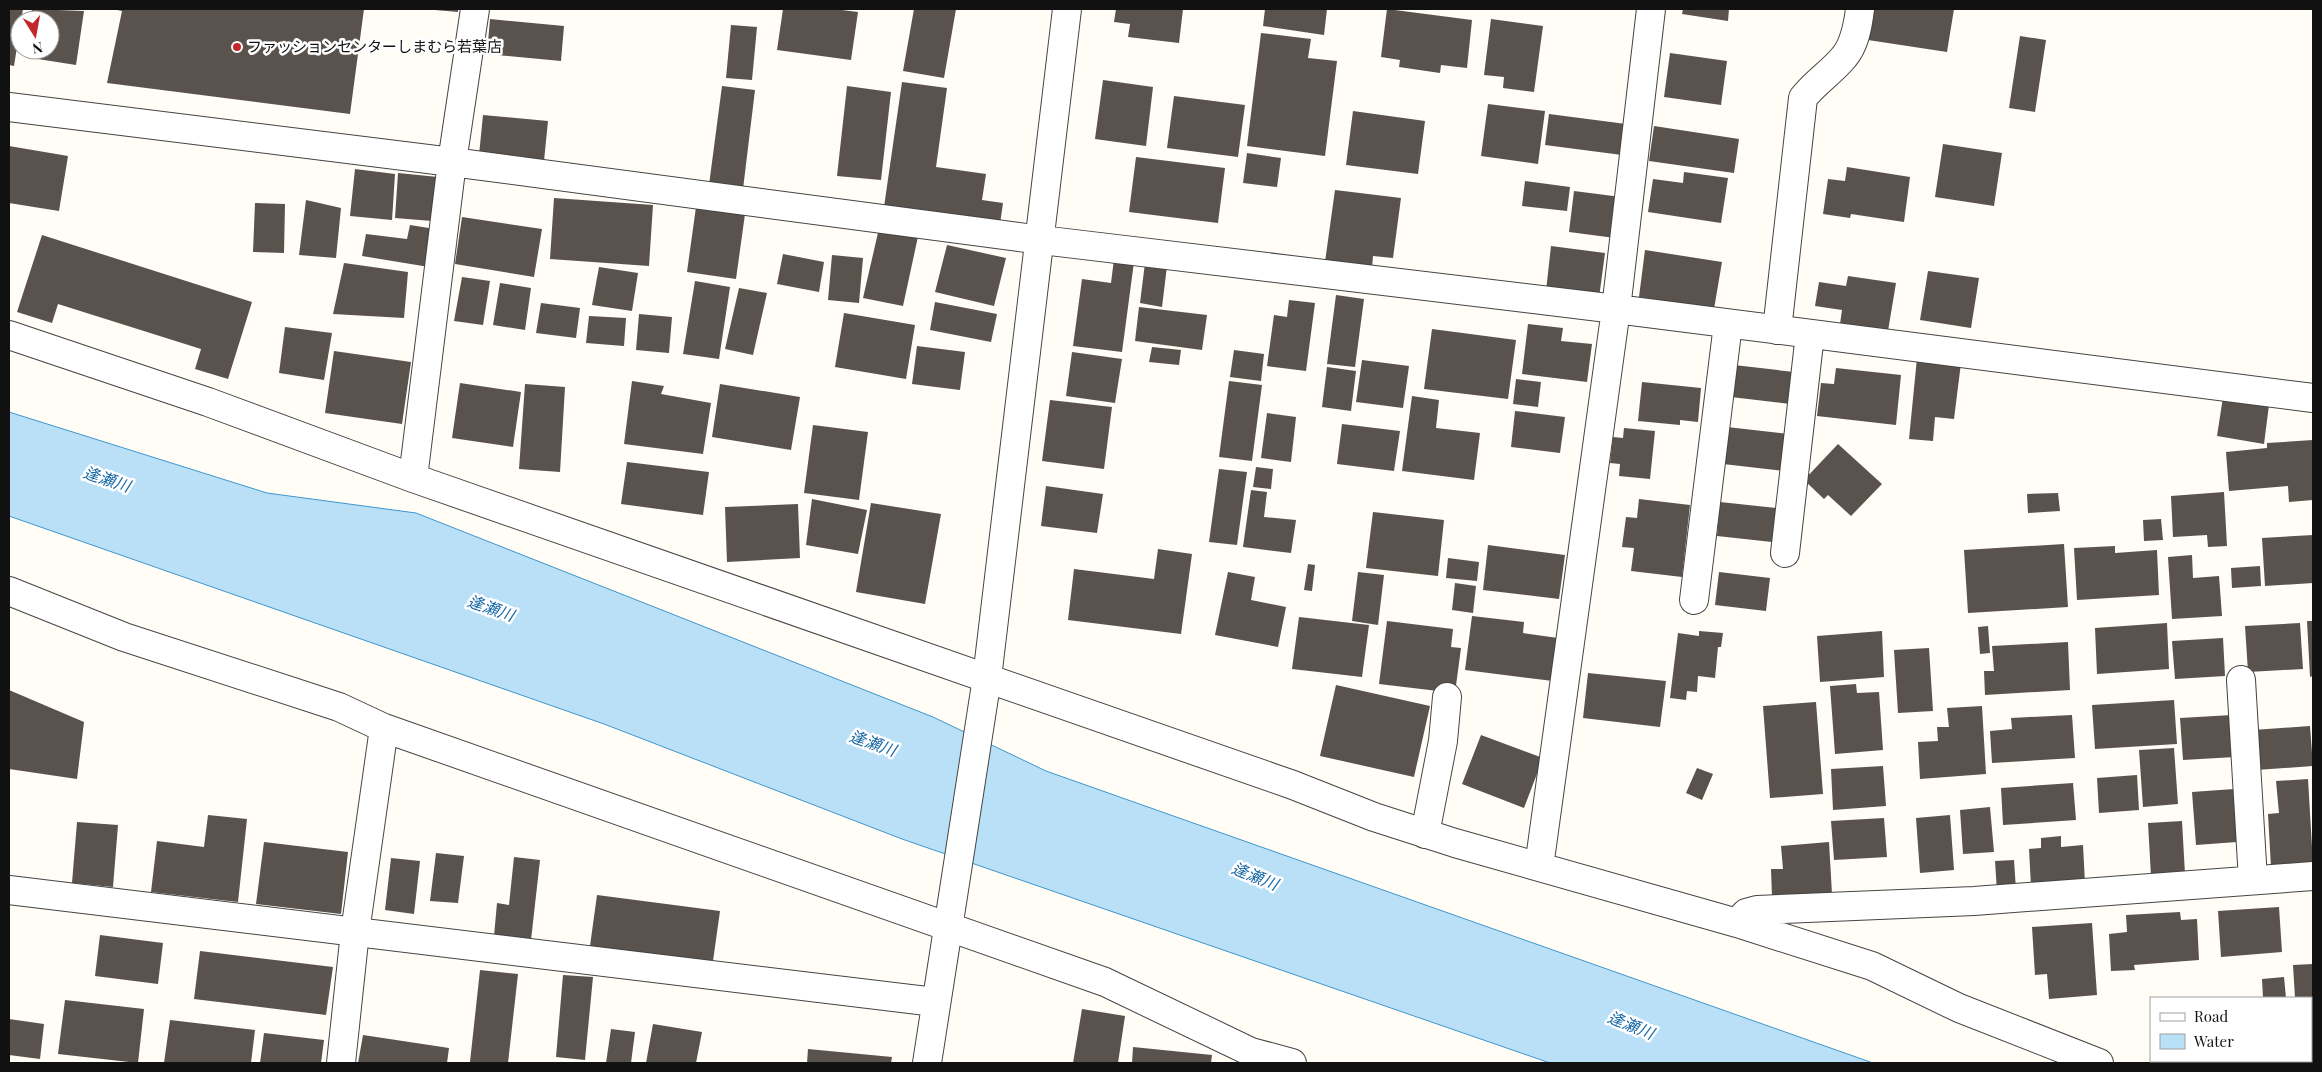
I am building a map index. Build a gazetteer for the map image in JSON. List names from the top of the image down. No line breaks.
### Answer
{"water":["逢瀬川"],"places":["ファッションセンターしまむら若葉店"],"legend":["Road","Water"],"north":"bottom"}
